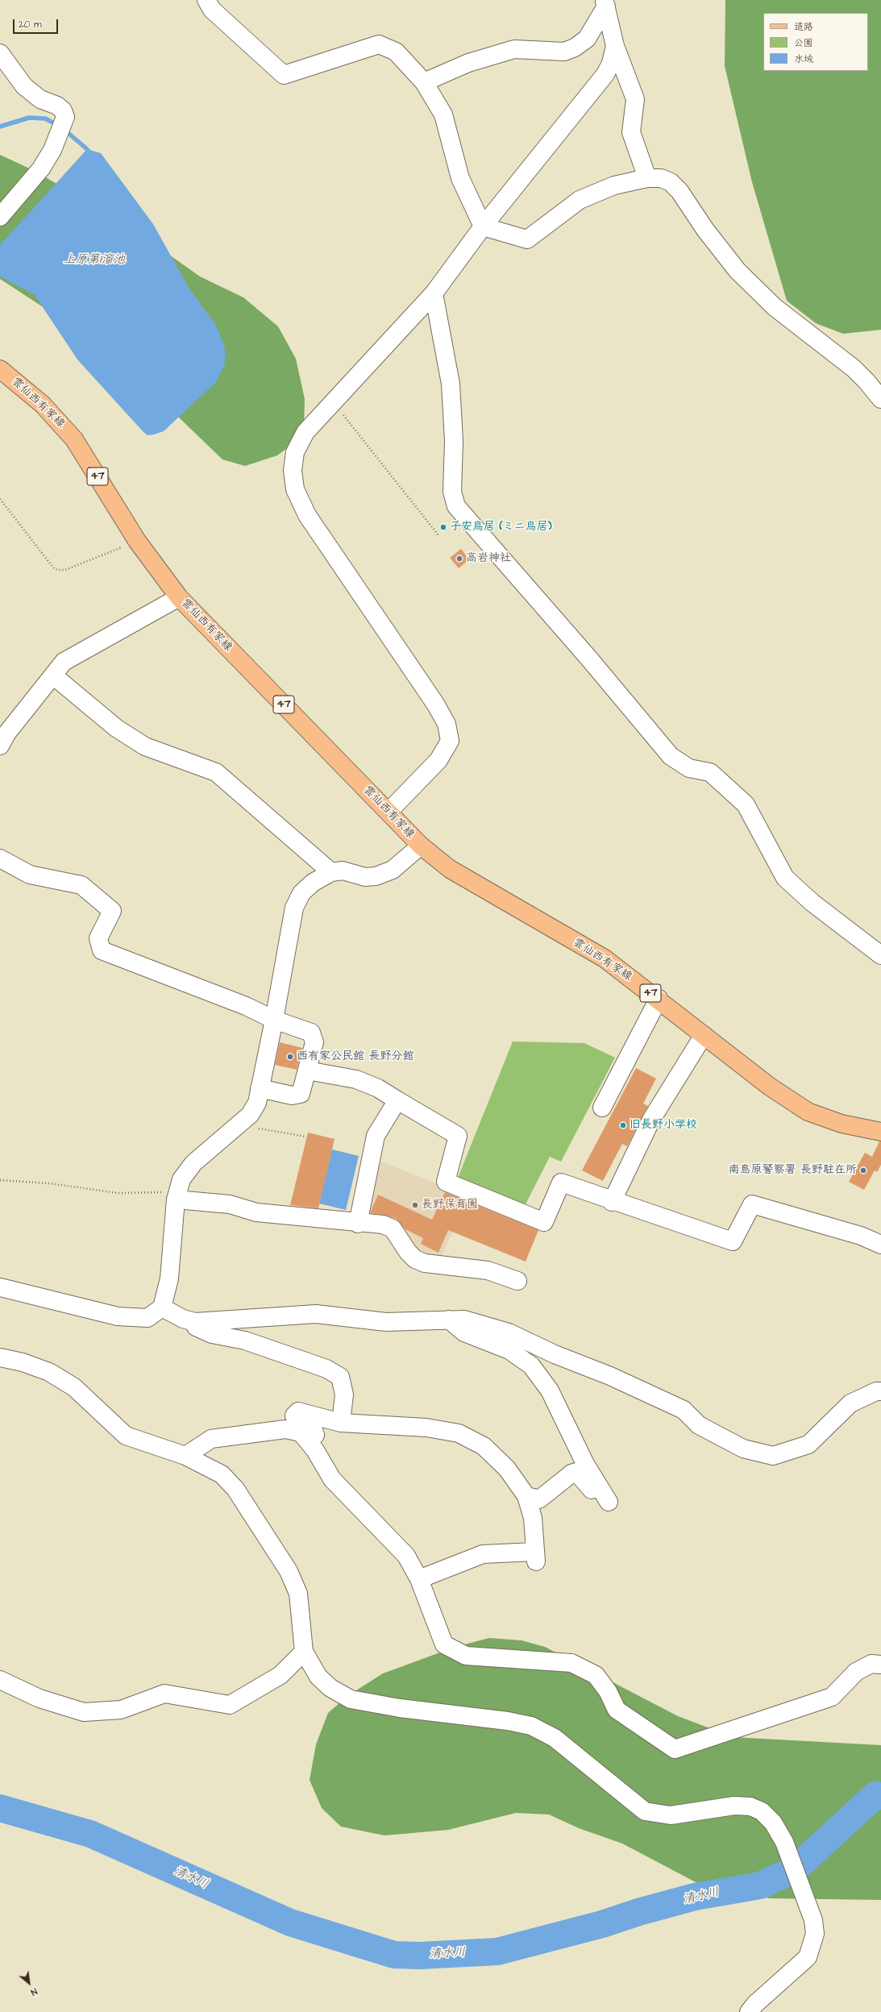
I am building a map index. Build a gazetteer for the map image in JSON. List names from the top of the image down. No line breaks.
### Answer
{"streets":{"main road":["雲仙西有家線","47"]},"water":["上原第1溜池","清水川"],"places":["子安鳥居 (ミニ鳥居)","高岩神社","西有家公民館 長野分館","旧長野小学校","南島原警察署 長野駐在所","長野保育園"],"legend":["道路","公園","水域"],"scale_bar":"20 m","north":"bottom right"}
